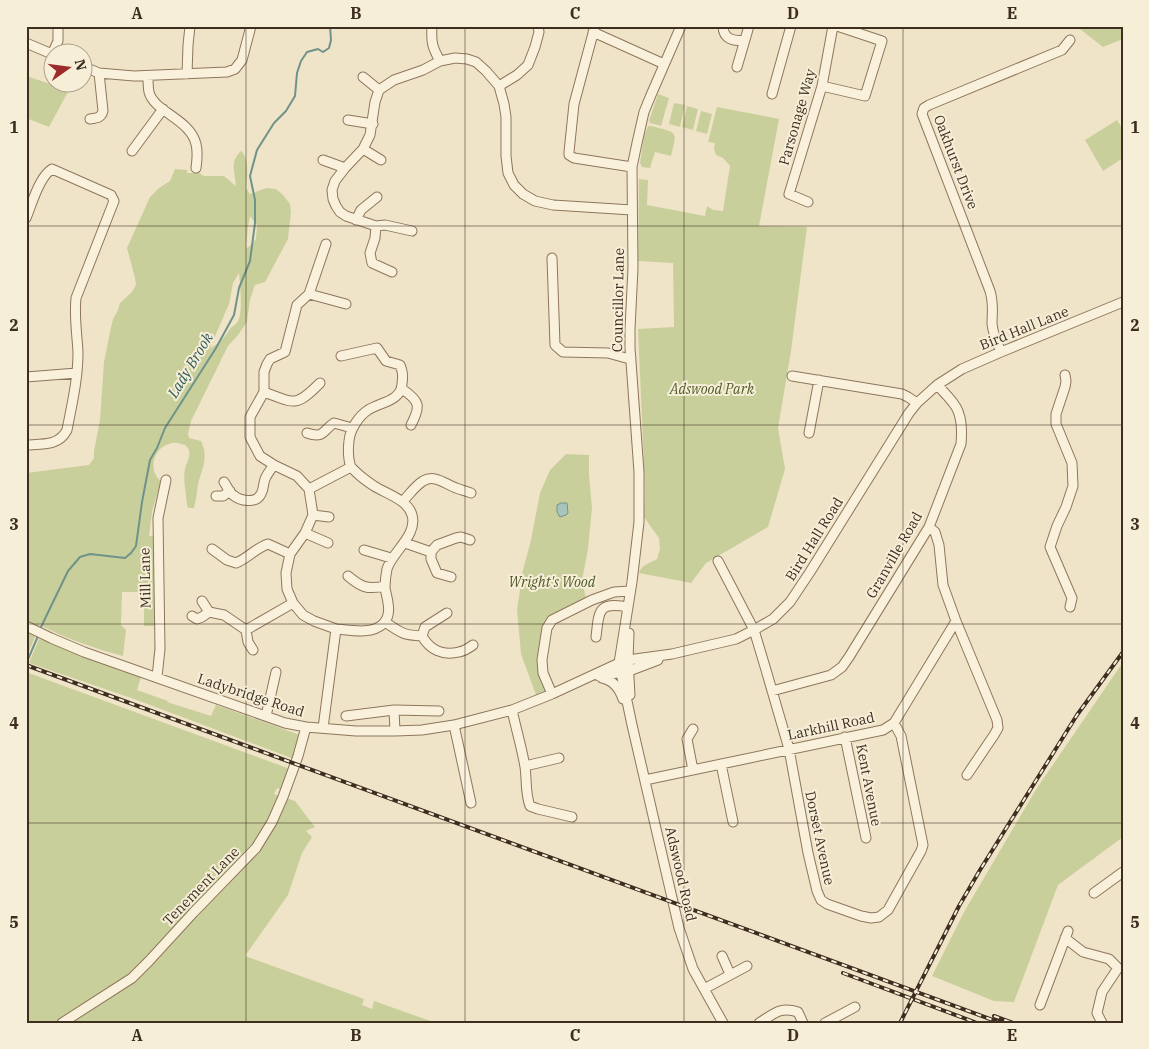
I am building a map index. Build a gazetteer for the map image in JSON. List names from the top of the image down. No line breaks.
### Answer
{"streets":{"street":["Parsonage Way","Oakhurst Drive","Councillor Lane","Bird Hall Lane","Bird Hall Road","Granville Road","Mill Lane","Ladybridge Road","Larkhill Road","Kent Avenue","Dorset Avenue","Adswood Road","Tenement Lane"]},"crossings":[["Oakhurst Drive","Bird Hall Lane"],["Councillor Lane","Bird Hall Road"],["Councillor Lane","Ladybridge Road"],["Councillor Lane","Adswood Road"],["Bird Hall Lane","Bird Hall Road"],["Bird Hall Lane","Granville Road"],["Bird Hall Road","Granville Road"],["Bird Hall Road","Ladybridge Road"],["Bird Hall Road","Adswood Road"],["Mill Lane","Ladybridge Road"],["Ladybridge Road","Adswood Road"],["Ladybridge Road","Tenement Lane"],["Larkhill Road","Kent Avenue"],["Larkhill Road","Dorset Avenue"],["Larkhill Road","Adswood Road"]],"water":["Lady Brook"],"parks":["Adswood Park","Wright's Wood"],"north":"right","grid":{"columns":["A","B","C","D","E"],"rows":["1","2","3","4","5"]}}
